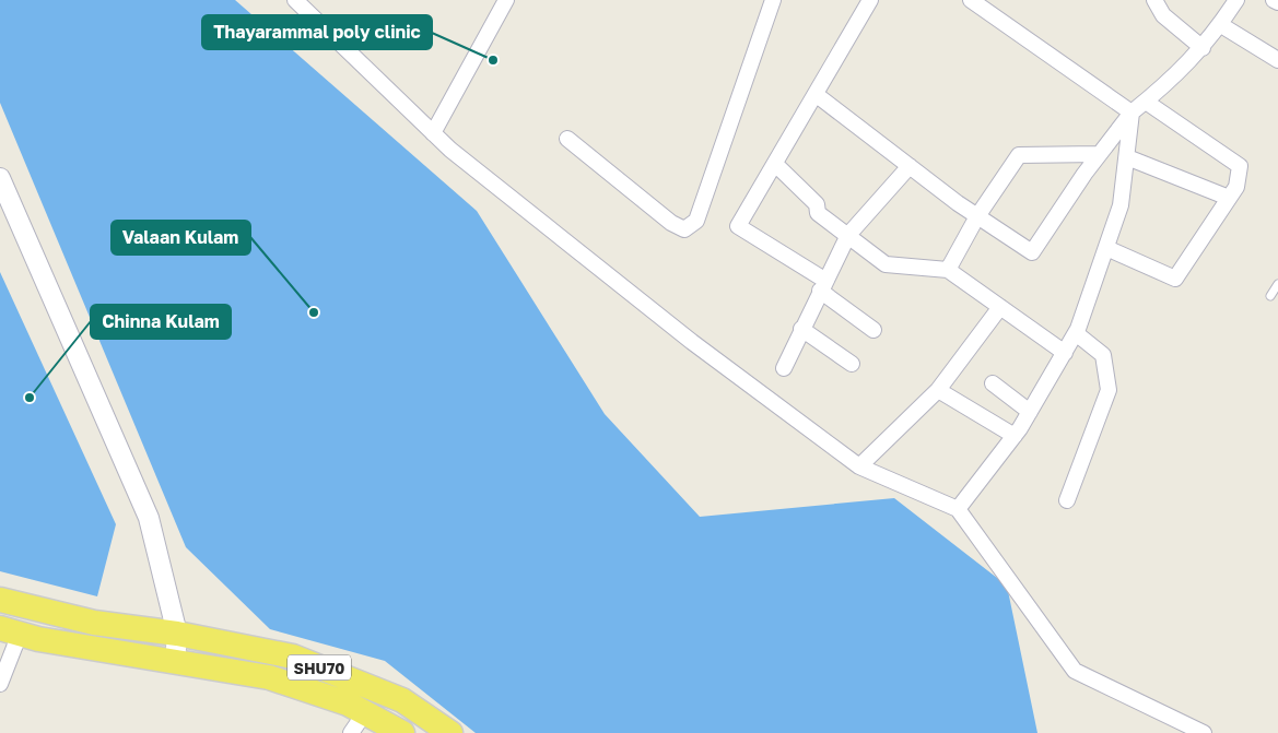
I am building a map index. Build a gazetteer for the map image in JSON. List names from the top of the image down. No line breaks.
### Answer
{"streets":{"main road":["SHU70"]},"places":["Thayarammal poly clinic","Valaan Kulam","Chinna Kulam"]}
